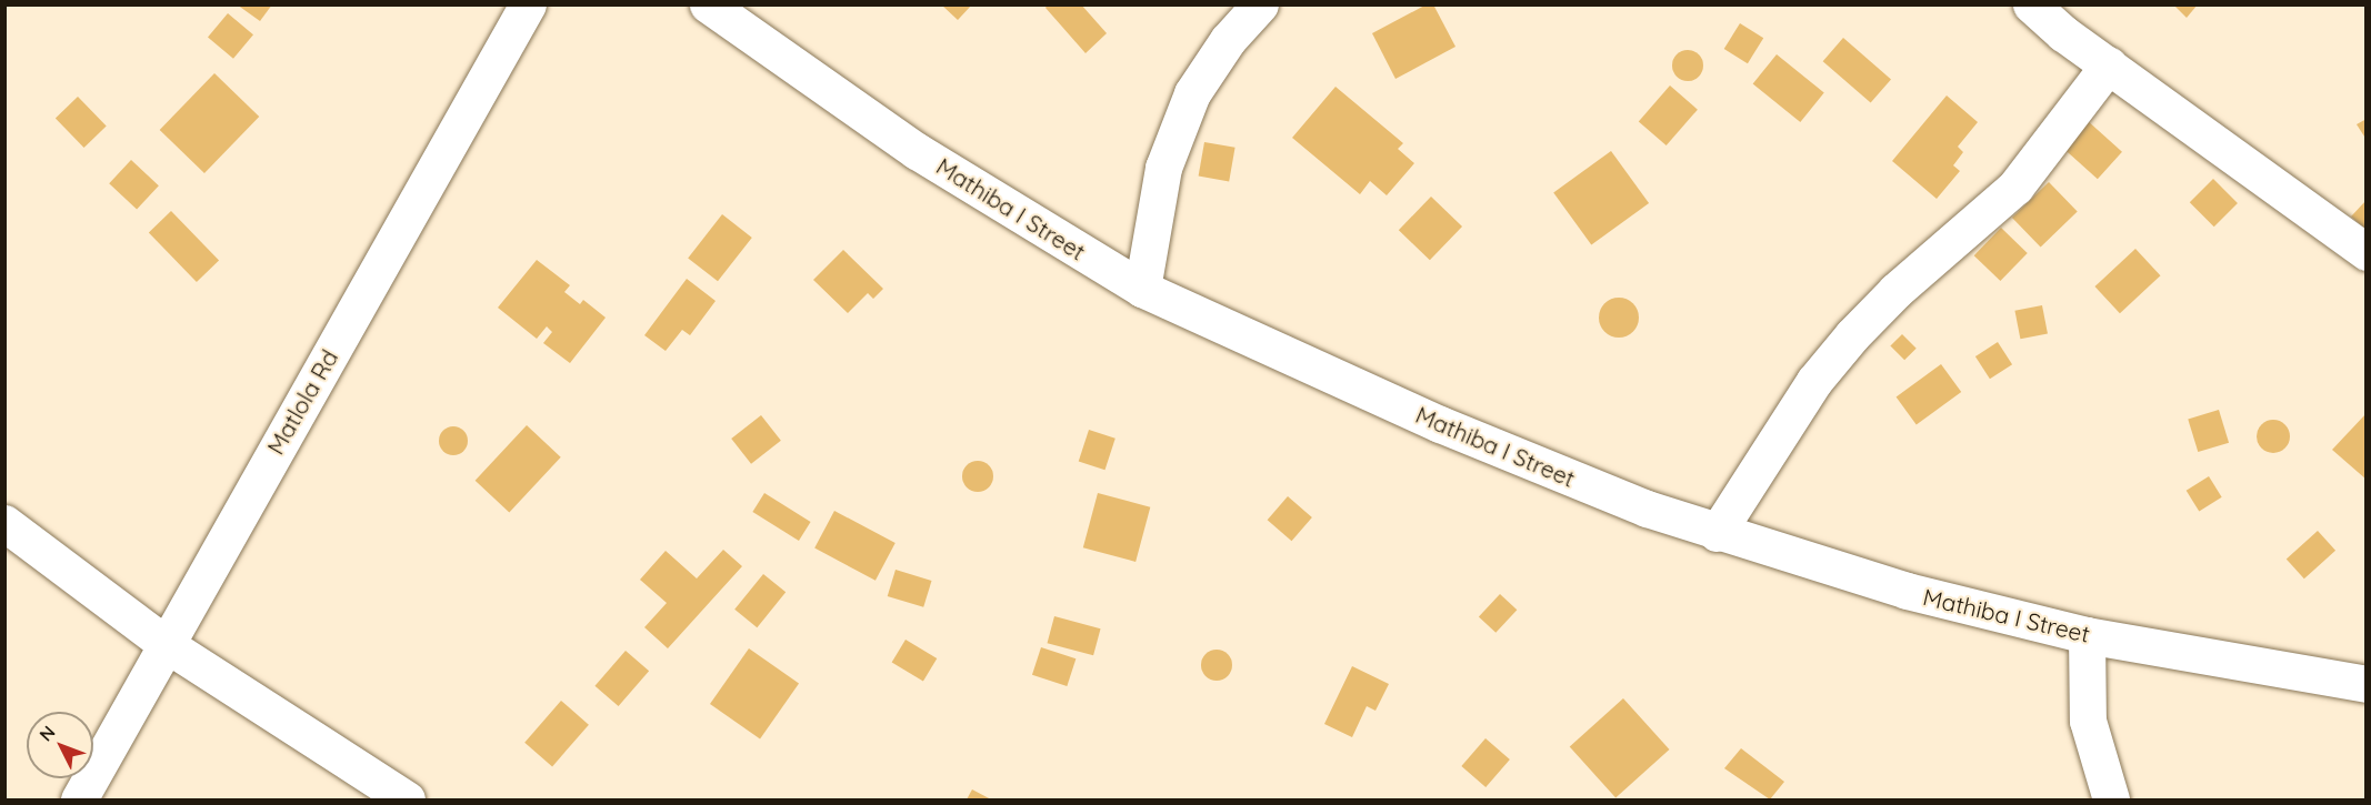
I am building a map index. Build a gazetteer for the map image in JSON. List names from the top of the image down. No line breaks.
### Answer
{"streets":{"street":["Mathiba I Street","Matlola Rd"]},"north":"top left"}
